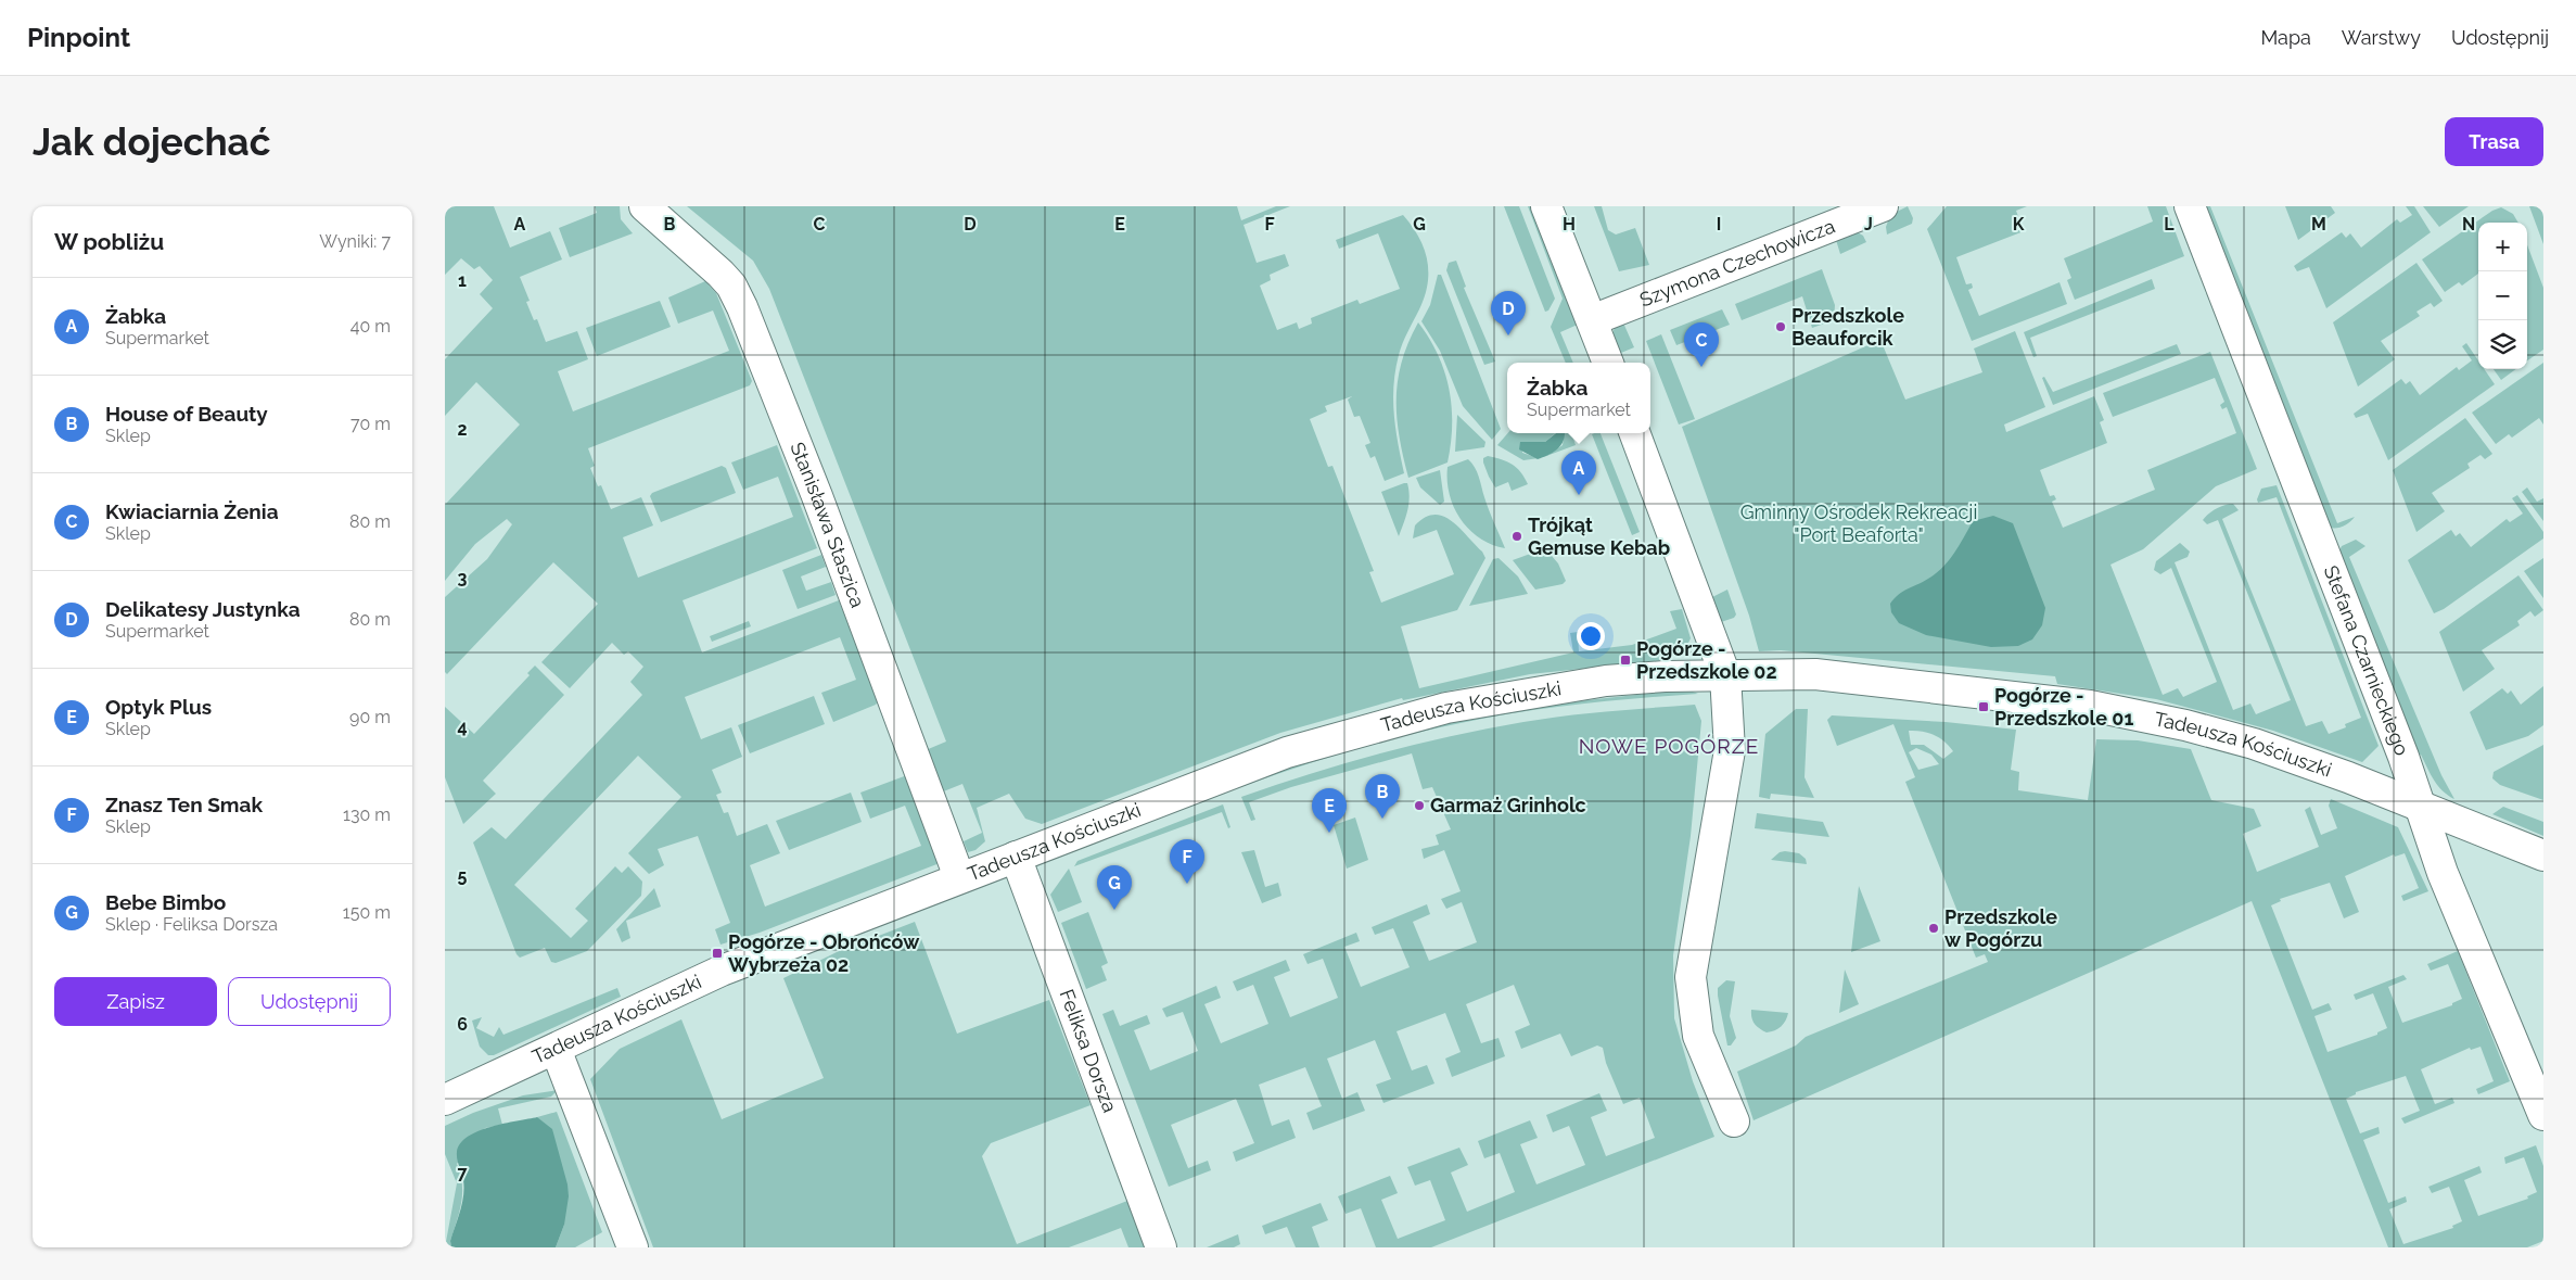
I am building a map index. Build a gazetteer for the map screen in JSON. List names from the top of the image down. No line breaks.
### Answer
{"streets":{"street":["Szymona Czechowicza","Stanisława Staszica","Stefana Czarnieckiego","Tadeusza Kościuszki","Feliksa Dorsza"]},"crossings":[["Stanisława Staszica","Tadeusza Kościuszki"],["Stefana Czarnieckiego","Tadeusza Kościuszki"],["Tadeusza Kościuszki","Feliksa Dorsza"]],"districts":["NOWE POGÓRZE"],"parks":["Gminny Ośrodek Rekreacji \"Port Beaforta\""],"places":{"other":["Przedszkole Beauforcik","Trójkąt Gemuse Kebab","Garmaż Grinholc","Przedszkole w Pogórzu"],"transit":["Pogórze - Przedszkole 02","Pogórze - Przedszkole 01","Pogórze - Obrońców Wybrzeża 02"]},"page":{"header":"Pinpoint","nav":["Mapa","Warstwy","Udostępnij"],"buttons":["Trasa",["Zapisz","Udostępnij"]],"title":"Jak dojechać","heading":["W pobliżu","Wyniki: 7"],"map_buttons":["+","−"],"list":[{"mark":"A","name":"Żabka","note":"Supermarket","value":"40 m"},{"mark":"B","name":"House of Beauty","note":"Sklep","value":"70 m"},{"mark":"C","name":"Kwiaciarnia Żenia","note":"Sklep","value":"80 m"},{"mark":"D","name":"Delikatesy Justynka","note":"Supermarket","value":"80 m"},{"mark":"E","name":"Optyk Plus","note":"Sklep","value":"90 m"},{"mark":"F","name":"Znasz Ten Smak","note":"Sklep","value":"130 m"},{"mark":"G","name":"Bebe Bimbo","note":"Sklep · Feliksa Dorsza","value":"150 m"}],"pins":["D","C","A","B","E","F","G"],"popup":["Żabka","Supermarket"]},"grid":{"columns":["A","B","C","D","E","F","G","H","I","J","K","L","M","N"],"rows":["1","2","3","4","5","6","7"]}}
